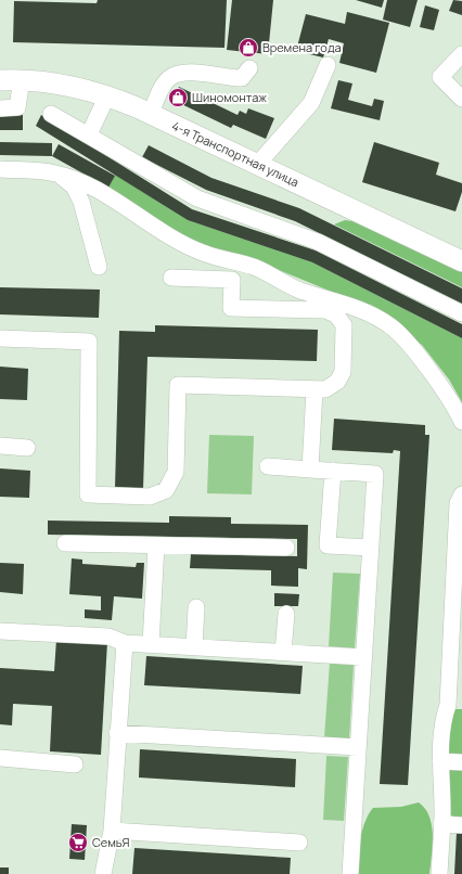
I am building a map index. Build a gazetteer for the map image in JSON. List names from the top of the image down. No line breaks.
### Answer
{"streets":{"main road":["4-я Транспортная улица"]},"places":{"shop":["Времена года","Шиномонтаж"],"supermarket":["СемьЯ"]}}
